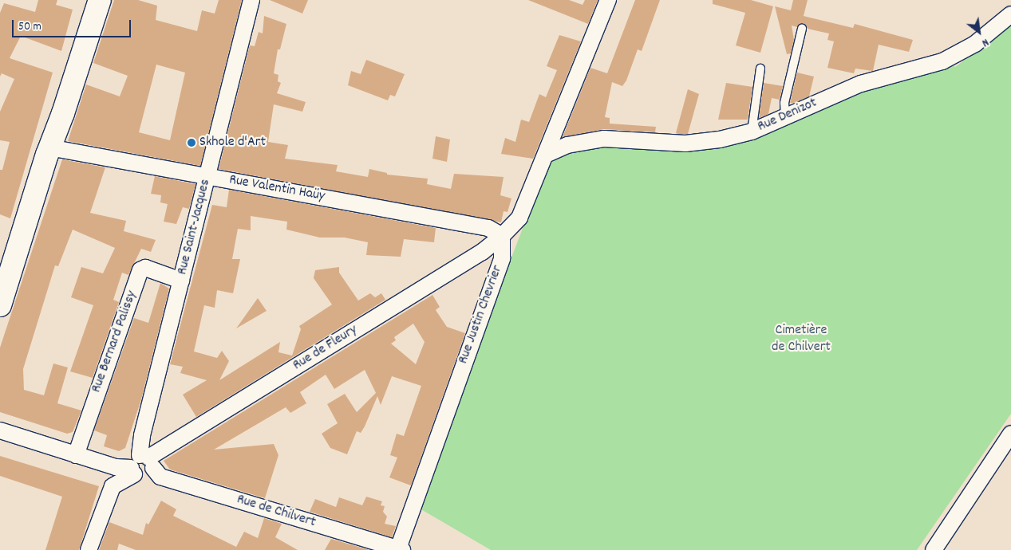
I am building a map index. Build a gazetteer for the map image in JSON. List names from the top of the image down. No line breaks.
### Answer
{"streets":{"street":["Rue Denizot","Rue Valentin Haüy","Rue Saint-Jacques","Rue Justin Chevrier","Rue Bernard Palissy","Rue de Fleury","Rue de Chilvert"]},"crossings":[["Rue Valentin Haüy","Rue Saint-Jacques"],["Rue Valentin Haüy","Rue Justin Chevrier"],["Rue Valentin Haüy","Rue de Fleury"],["Rue Saint-Jacques","Rue Bernard Palissy"],["Rue Saint-Jacques","Rue de Fleury"],["Rue Saint-Jacques","Rue de Chilvert"],["Rue Justin Chevrier","Rue de Fleury"],["Rue Justin Chevrier","Rue de Chilvert"],["Rue de Fleury","Rue de Chilvert"]],"parks":["Cimetière de Chilvert"],"places":["Skhole d'Art"],"scale_bar":"50 m","north":"bottom right"}
